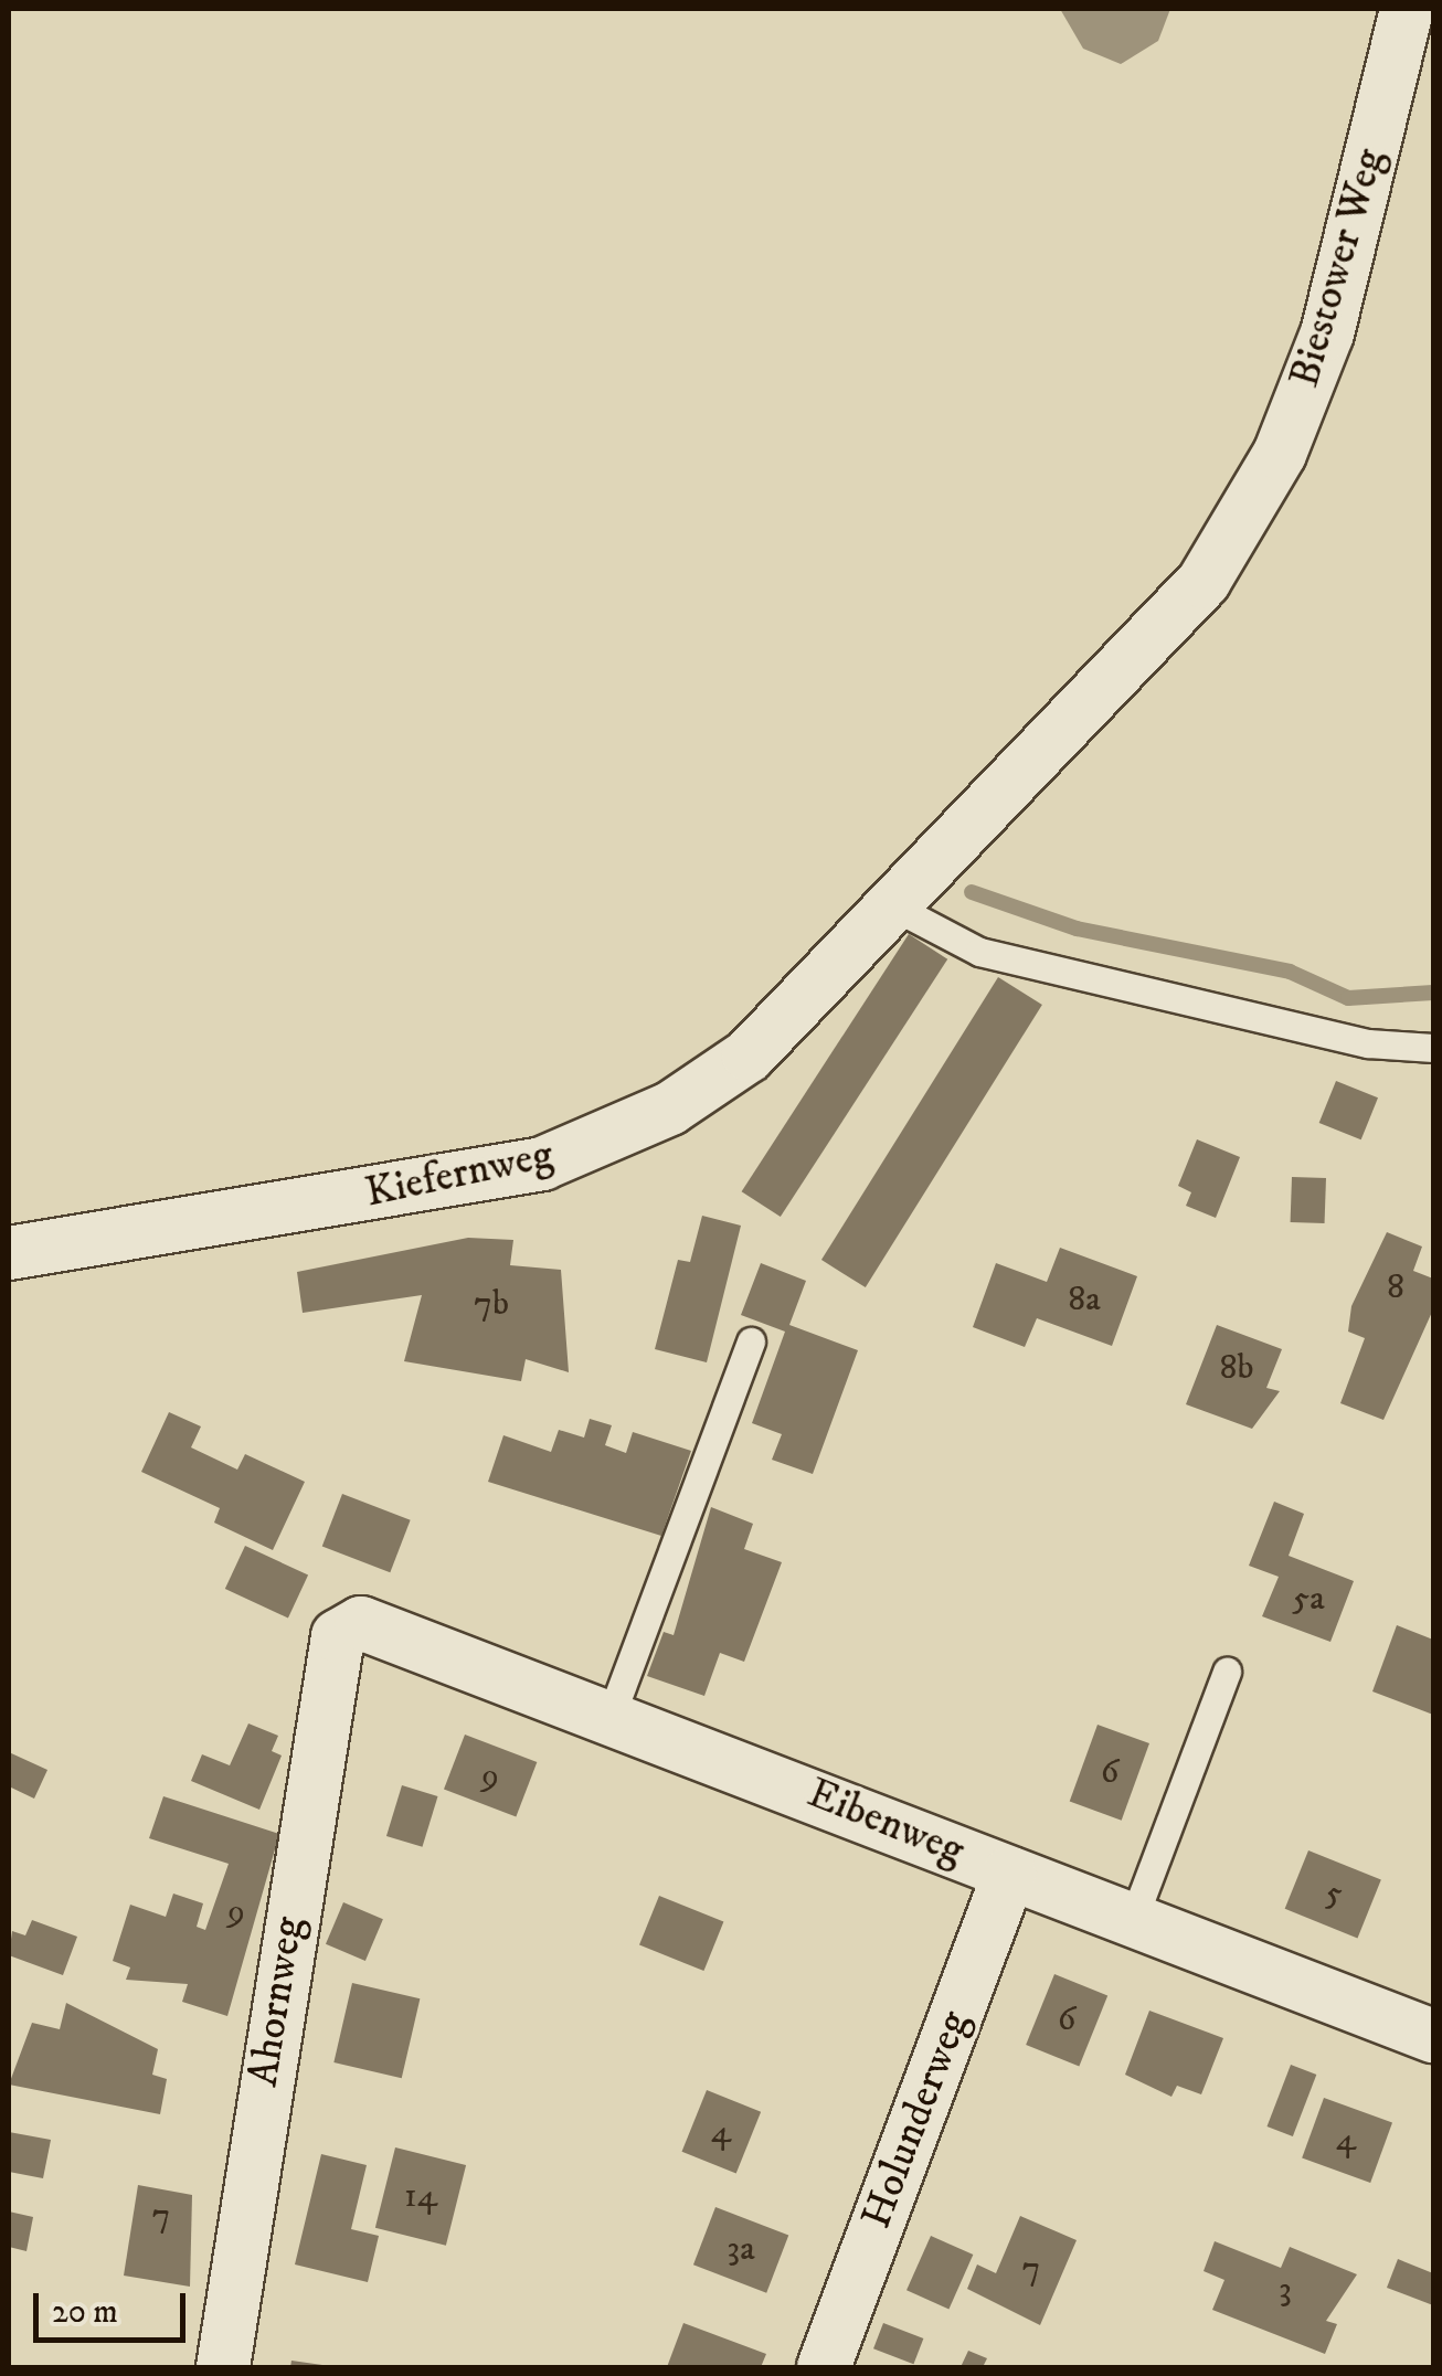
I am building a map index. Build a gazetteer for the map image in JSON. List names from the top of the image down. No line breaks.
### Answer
{"streets":{"street":["Biestower Weg","Kiefernweg","Eibenweg","Ahornweg","Holunderweg"]},"crossings":[["Biestower Weg","Kiefernweg"],["Eibenweg","Ahornweg"],["Eibenweg","Holunderweg"]],"house_numbers":["8","8a","7b","8b","5a","6","9","5","9","6","4","4","14","7","3a","7","3"],"scale_bar":"20 m"}
